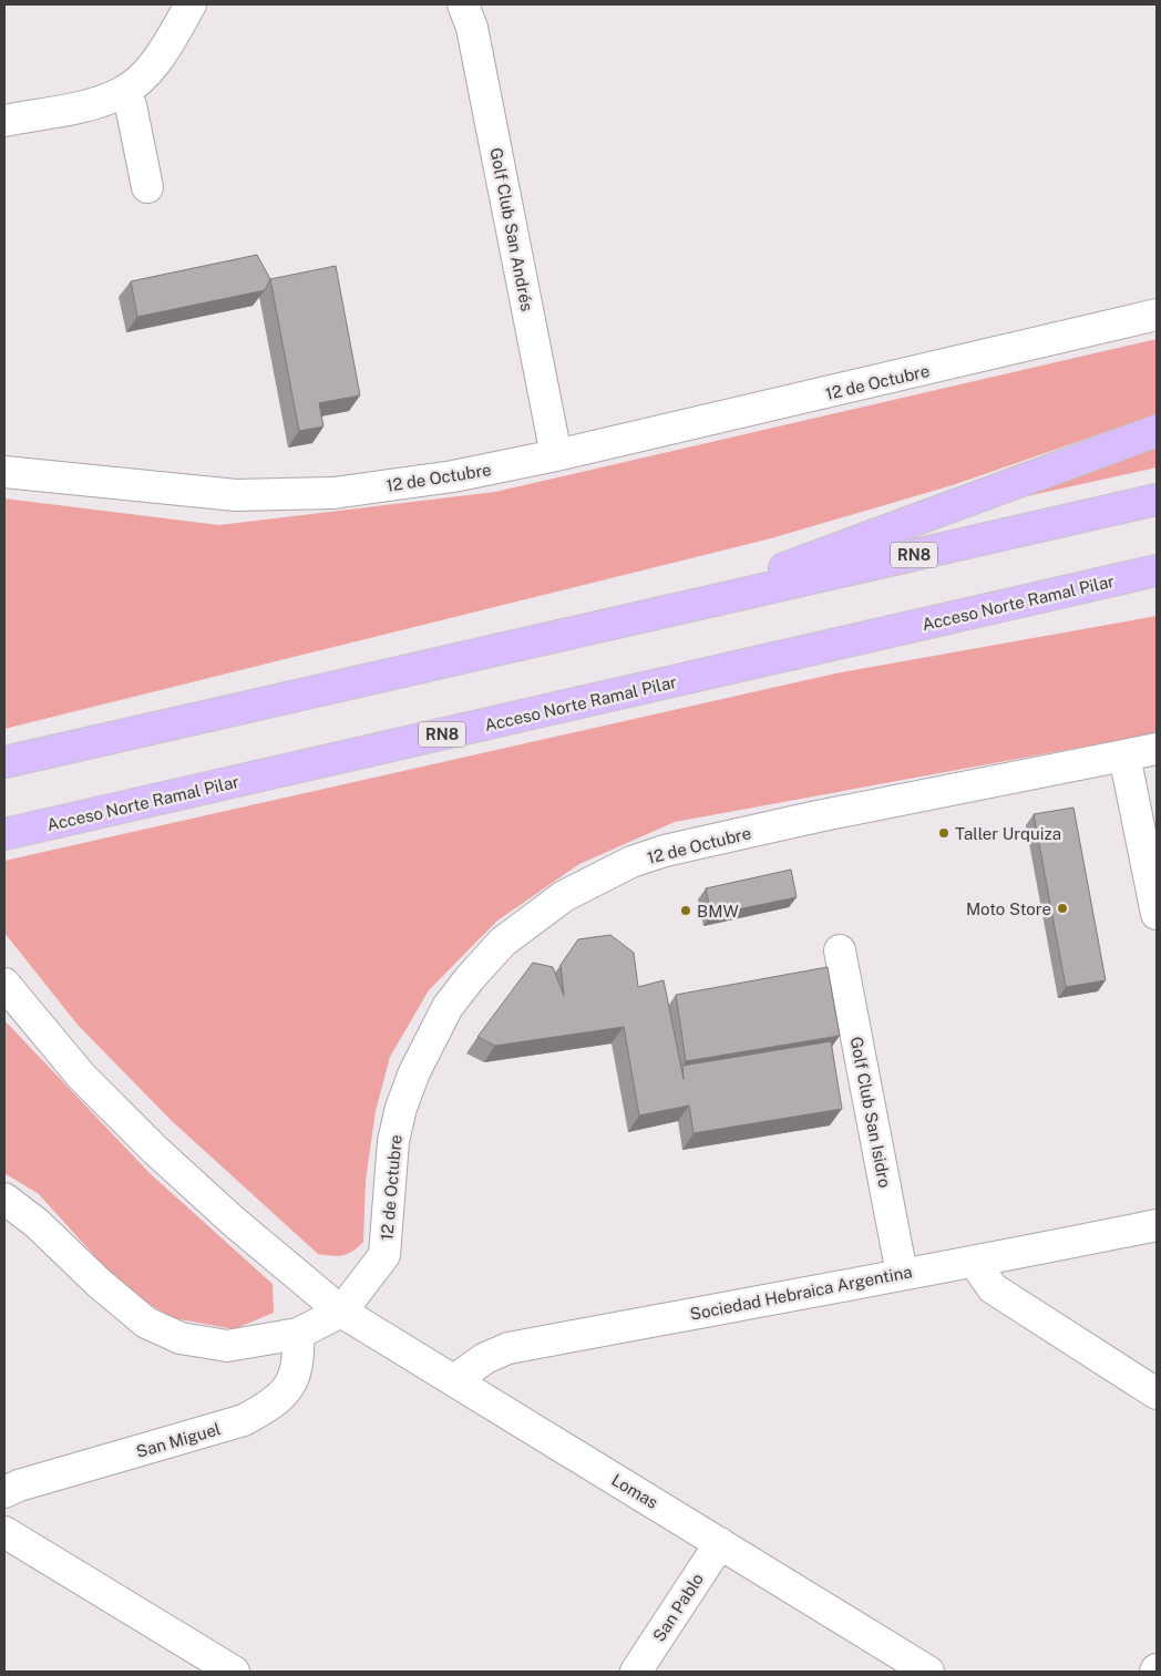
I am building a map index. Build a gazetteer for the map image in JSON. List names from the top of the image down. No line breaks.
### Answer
{"streets":{"highway":["RN8","Acceso Norte Ramal Pilar"],"street":["Golf Club San Andrés","12 de Octubre","Golf Club San Isidro","Sociedad Hebraica Argentina","San Miguel","Lomas","San Pablo"]},"crossings":[["Golf Club San Andrés","12 de Octubre"],["12 de Octubre","San Miguel"],["12 de Octubre","Lomas"],["Golf Club San Isidro","Sociedad Hebraica Argentina"],["Sociedad Hebraica Argentina","Lomas"],["Lomas","San Pablo"]],"places":["Taller Urquiza","Moto Store","BMW"]}
